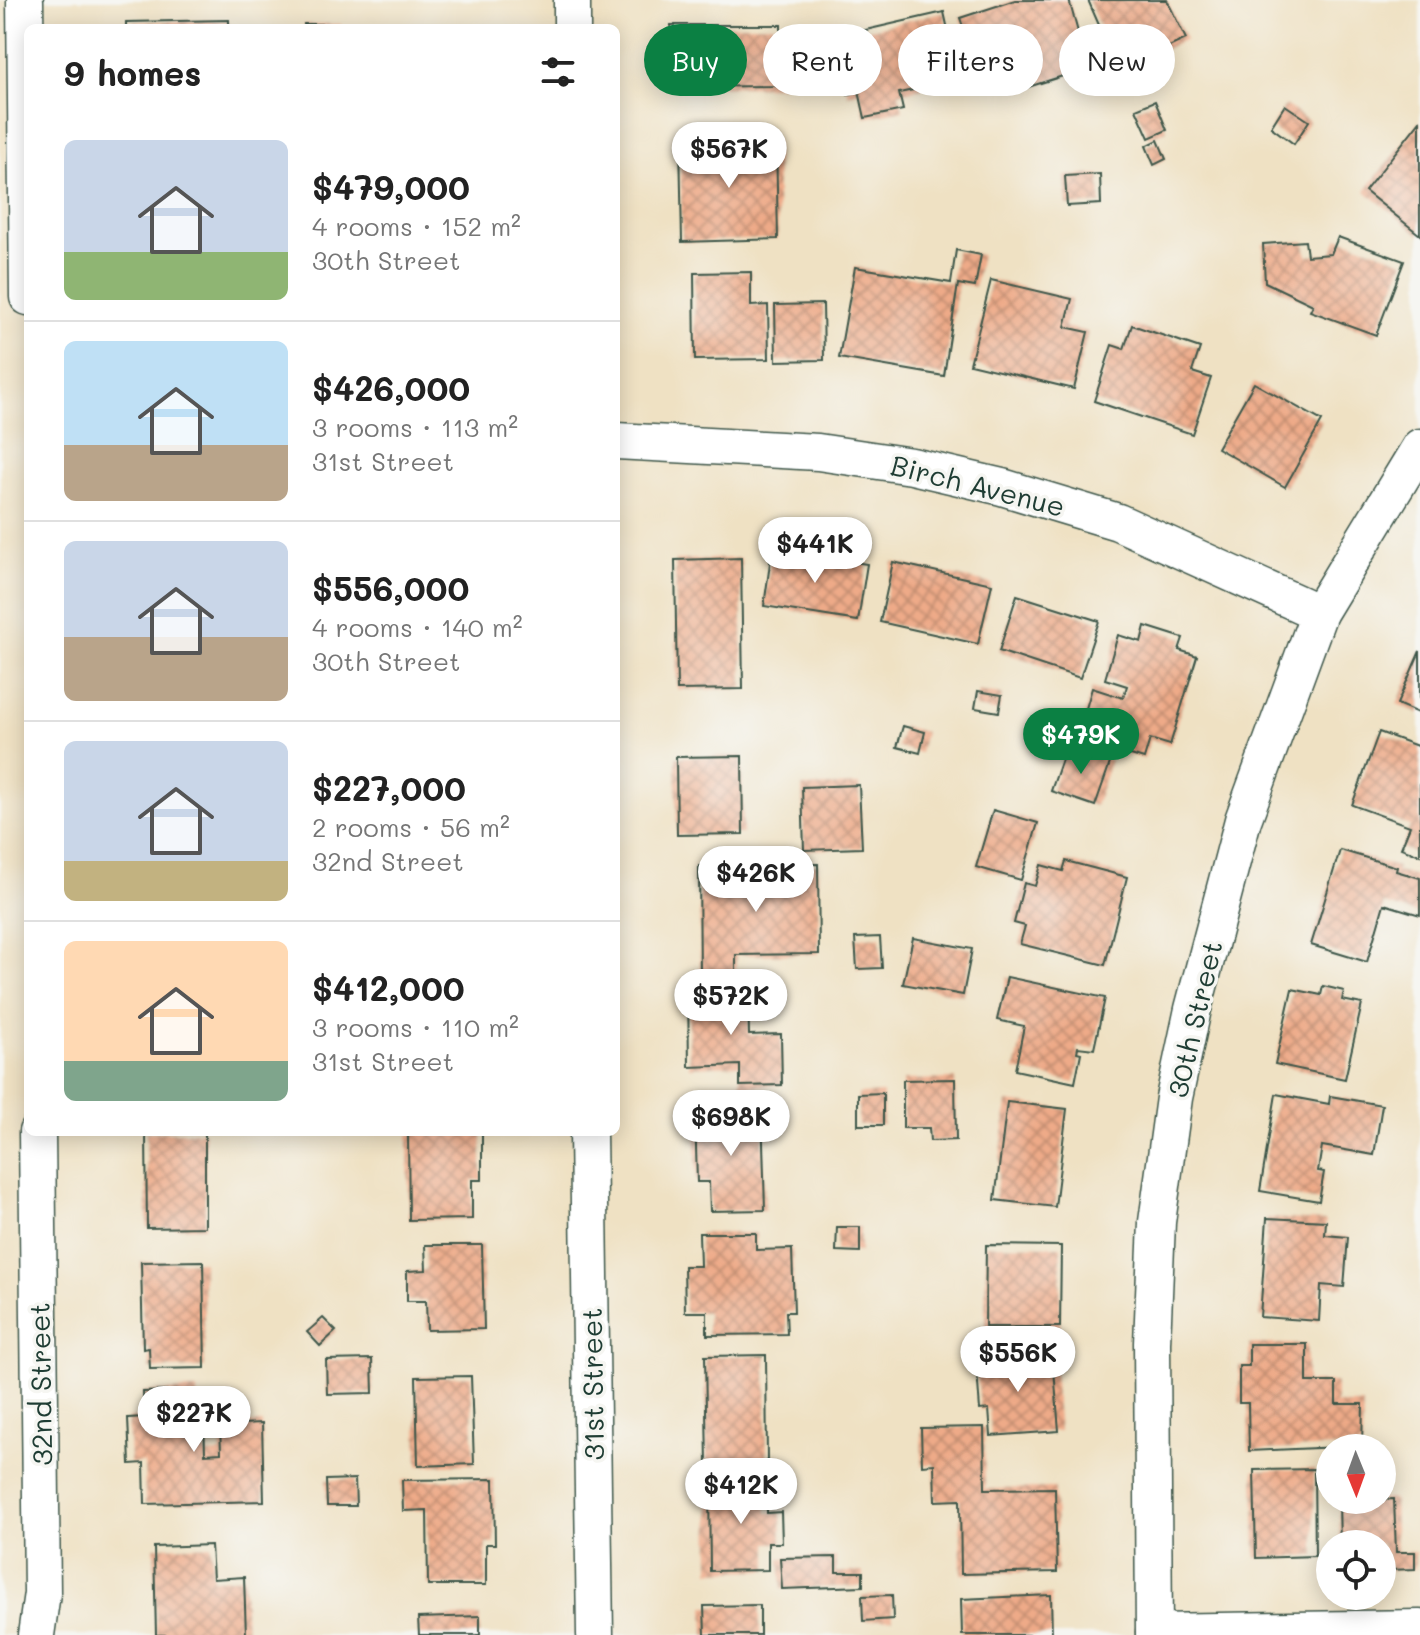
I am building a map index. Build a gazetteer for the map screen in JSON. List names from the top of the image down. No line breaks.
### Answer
{"streets":{"street":["Birch Avenue","30th Street","32nd Street","31st Street"]},"crossings":[["Birch Avenue","30th Street"]],"north":"bottom","page":{"chip":["Buy","Rent","Filters","New"],"heading":"9 homes","list":[{"name":"$479,000","note":"4 rooms · 152 m² · 30th Street"},{"name":"$426,000","note":"3 rooms · 113 m² · 31st Street"},{"name":"$556,000","note":"4 rooms · 140 m² · 30th Street"},{"name":"$227,000","note":"2 rooms · 56 m² · 32nd Street"},{"name":"$412,000","note":"3 rooms · 110 m² · 31st Street"}],"price":["$567K","$441K","$479K","$426K","$572K","$698K","$556K","$227K","$412K"]}}
